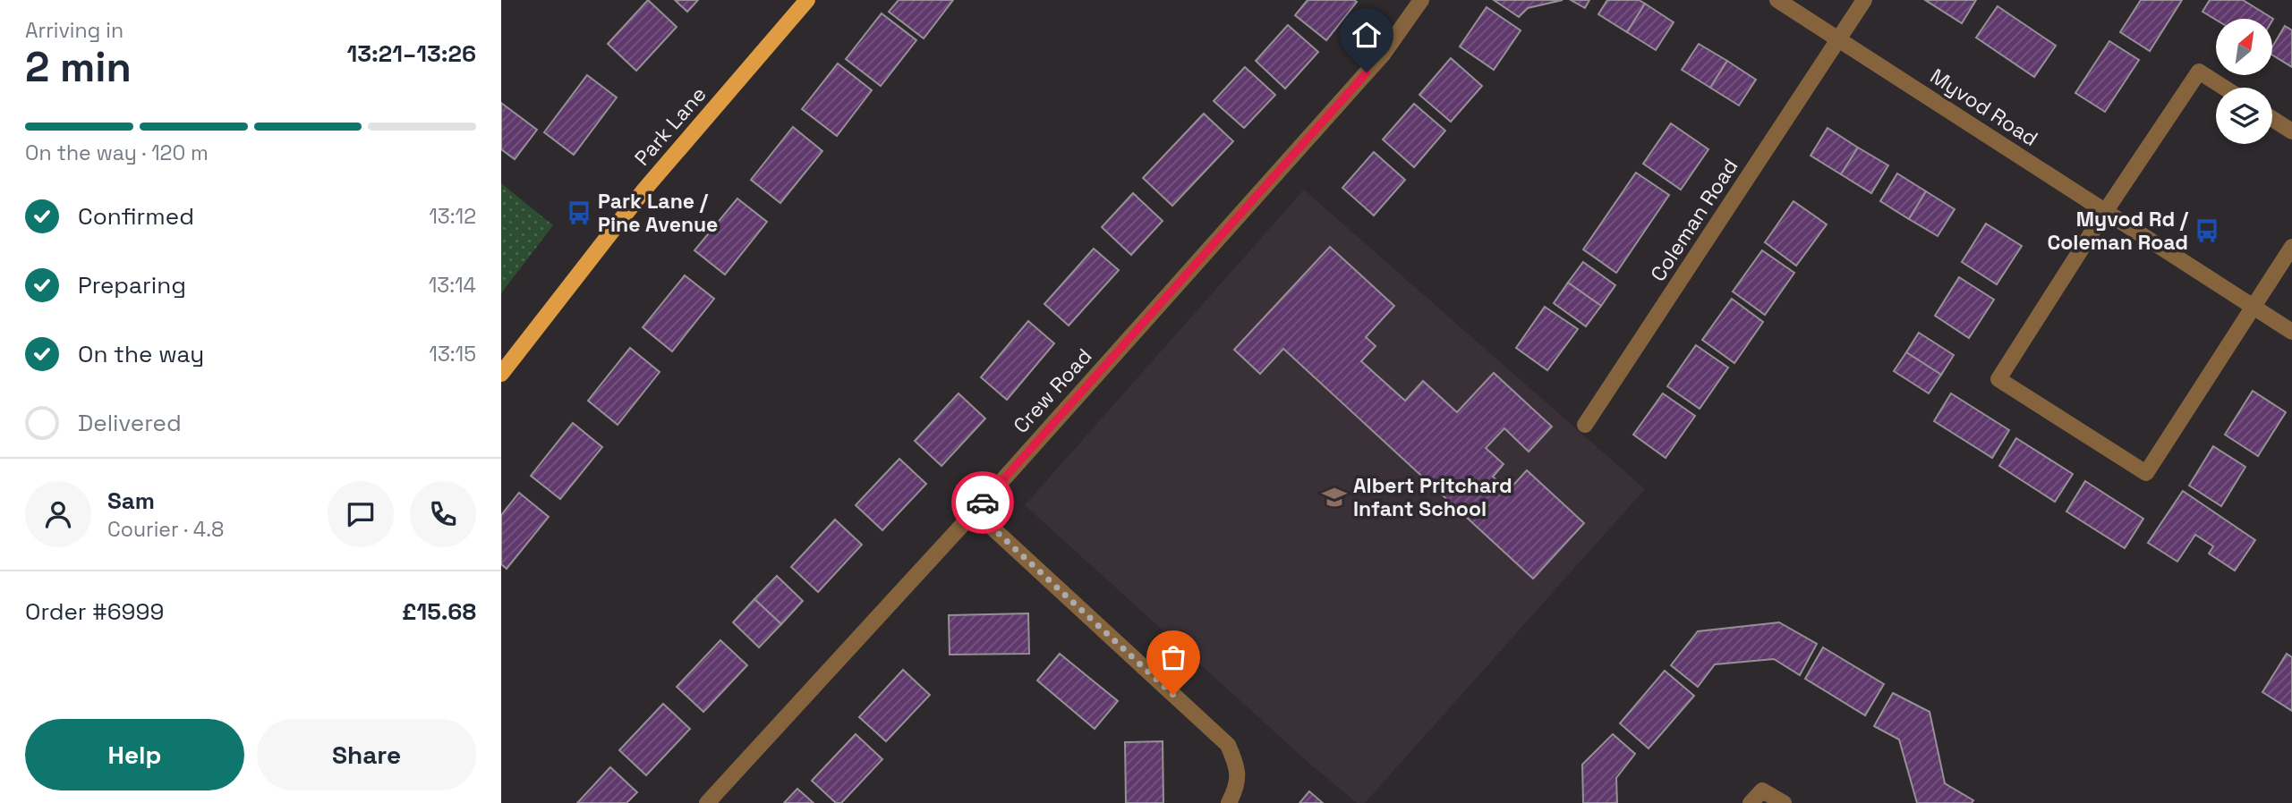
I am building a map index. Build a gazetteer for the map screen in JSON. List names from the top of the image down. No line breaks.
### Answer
{"streets":{"main road":["Park Lane"],"street":["Myvod Road","Coleman Road","Crew Road"]},"crossings":[["Myvod Road","Coleman Road"]],"places":{"bus stop":["Park Lane / Pine Avenue","Myvod Rd / Coleman Road"],"school or university":["Albert Pritchard Infant School"]},"north":"top right","page":{"heading":["2 min","Arriving in","13:21–13:26"],"panel":["Sam","Courier · 4.8","Order #6999","£15.68"],"bar":"On the way · 120 m","list":[["Confirmed","13:12"],["Preparing","13:14"],["On the way","13:15"],"Delivered"],"buttons":["Help","Share"]}}
